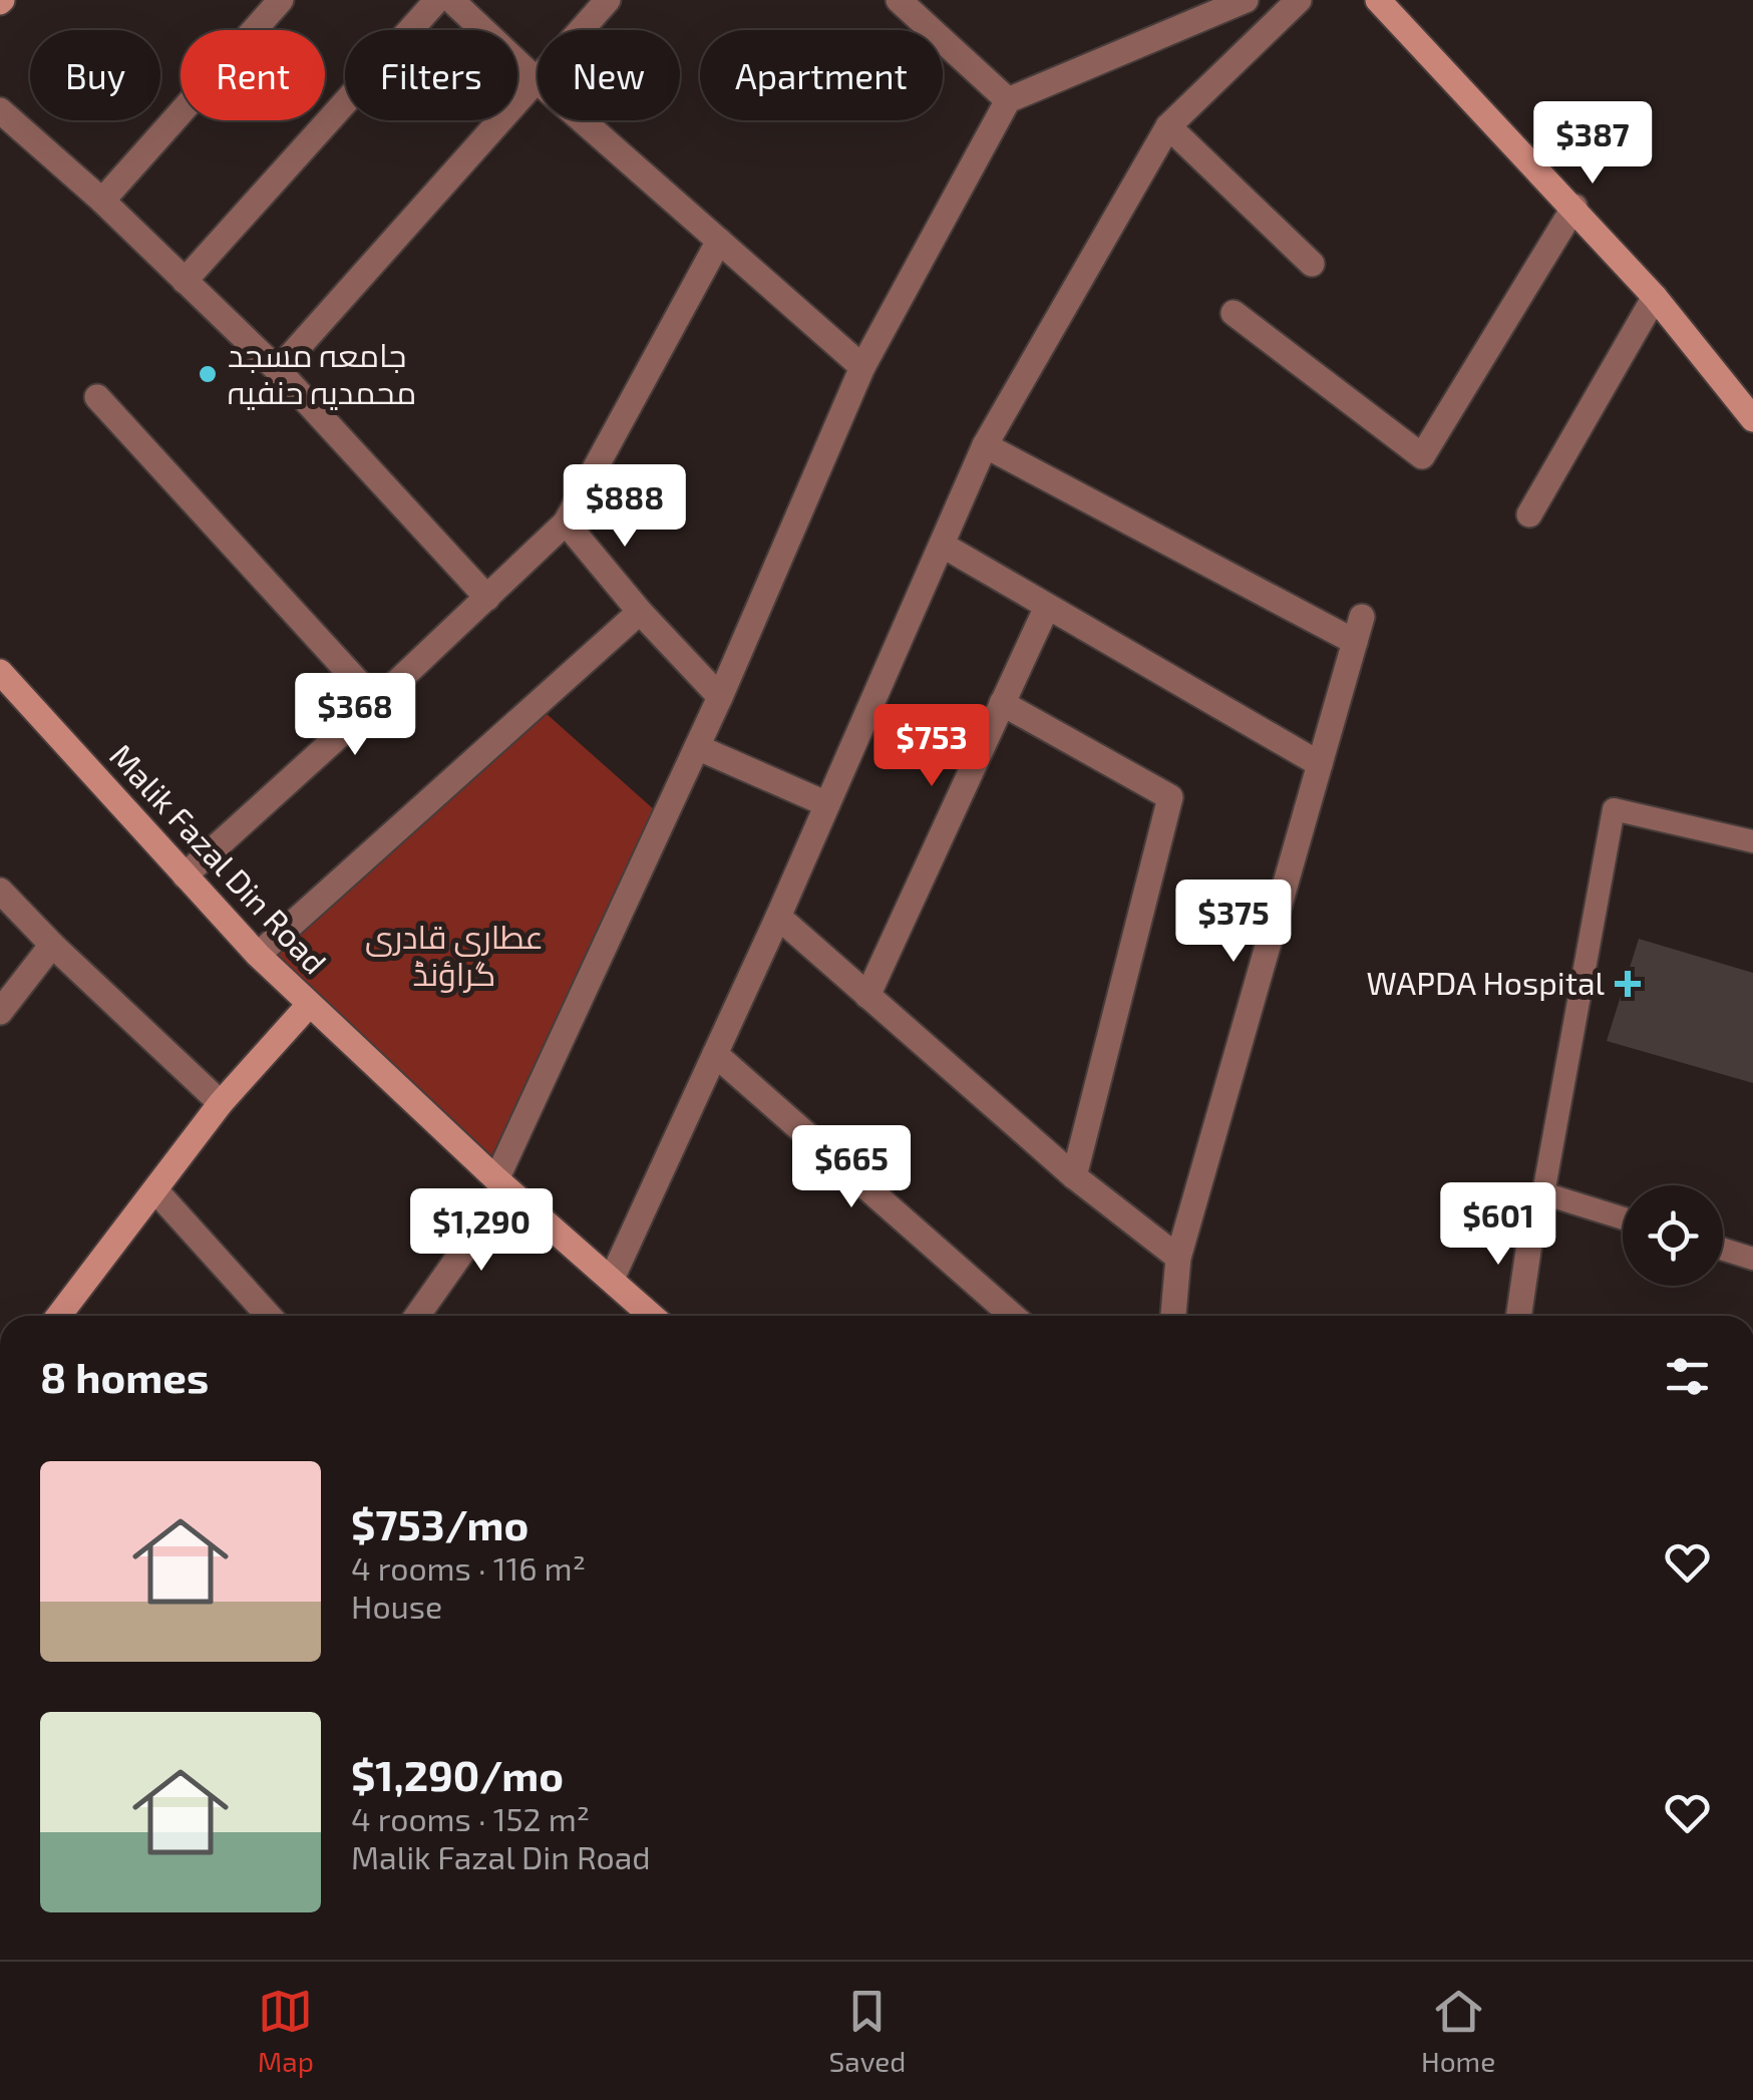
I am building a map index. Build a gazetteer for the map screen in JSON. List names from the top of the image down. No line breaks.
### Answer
{"streets":{"street":["Malik Fazal Din Road"]},"parks":["عطاری قادری گراؤنڈ"],"places":{"other":["جامعہ مسجد محمدیہ حنفیہ"],"health":["WAPDA Hospital"]},"page":{"chip":["Buy","Rent","Filters","New","Apartment"],"price":["$387","$888","$368","$753","$375","$665","$601","$1,290"],"heading":"8 homes","list":[{"name":"$753/mo","note":"4 rooms · 116 m² · House"},{"name":"$1,290/mo","note":"4 rooms · 152 m² · Malik Fazal Din Road"}],"tabs":["Map","Saved","Home"]}}
